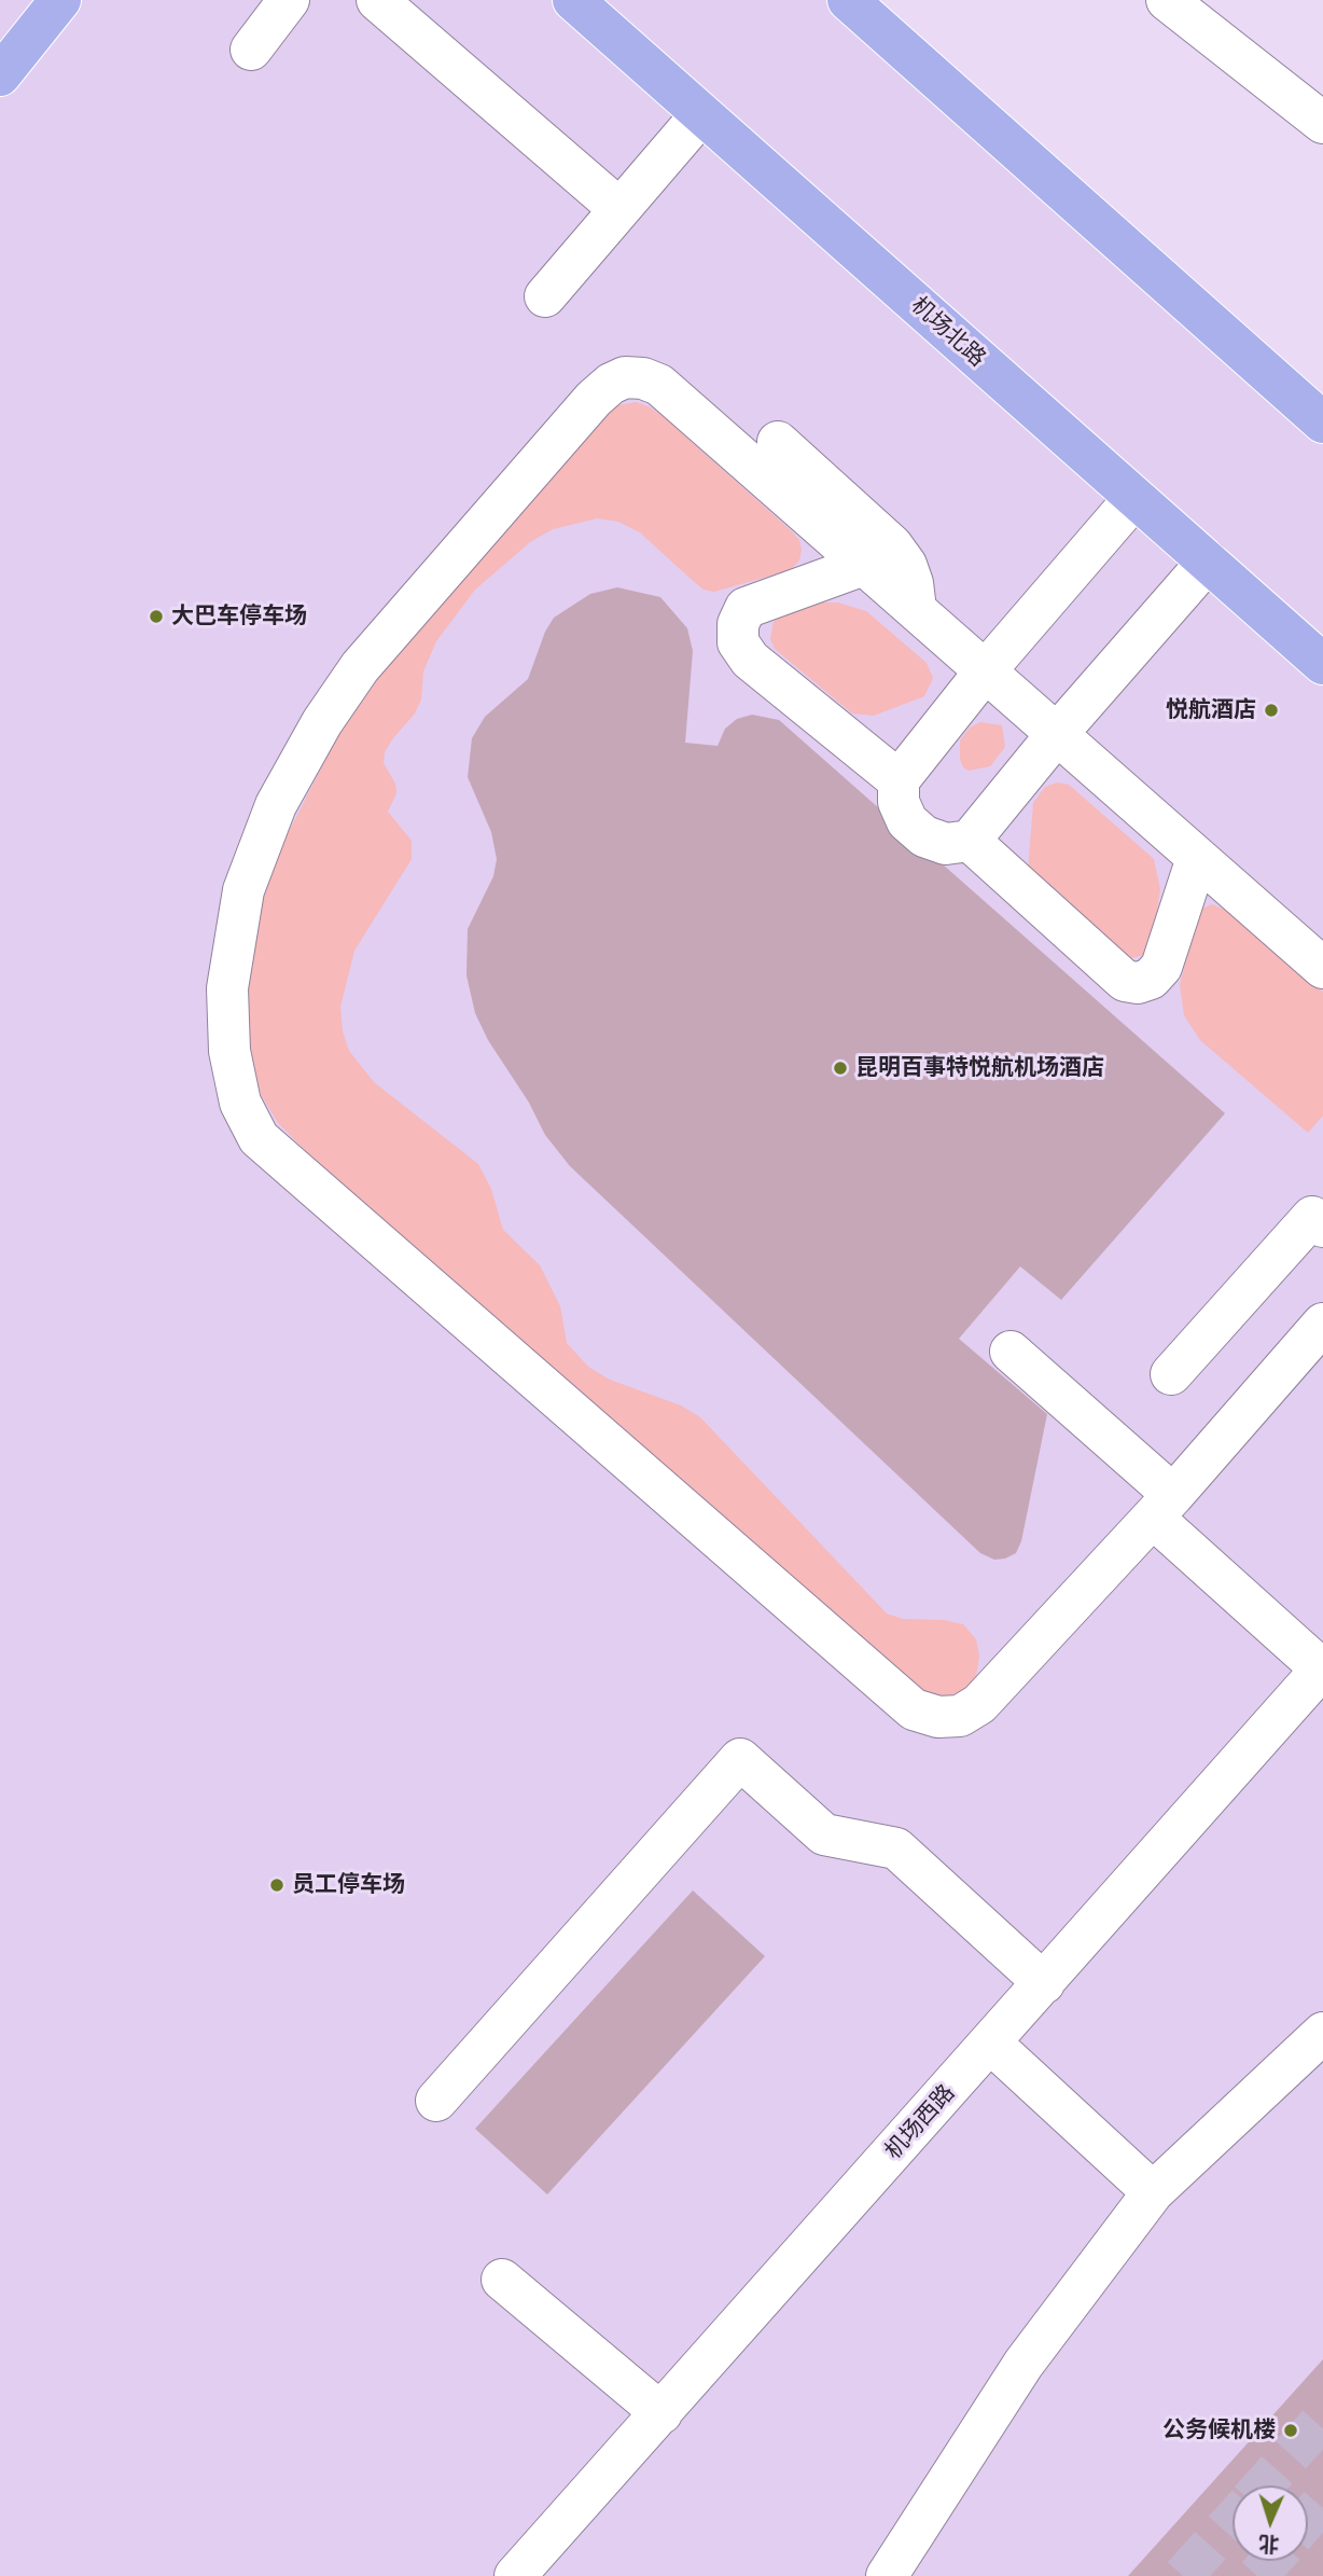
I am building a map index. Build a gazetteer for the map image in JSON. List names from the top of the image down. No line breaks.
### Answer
{"streets":{"main road":["机场北路"],"street":["机场西路"]},"places":["大巴车停车场","悦航酒店","昆明百事特悦航机场酒店","员工停车场","公务候机楼"],"north":"bottom"}
